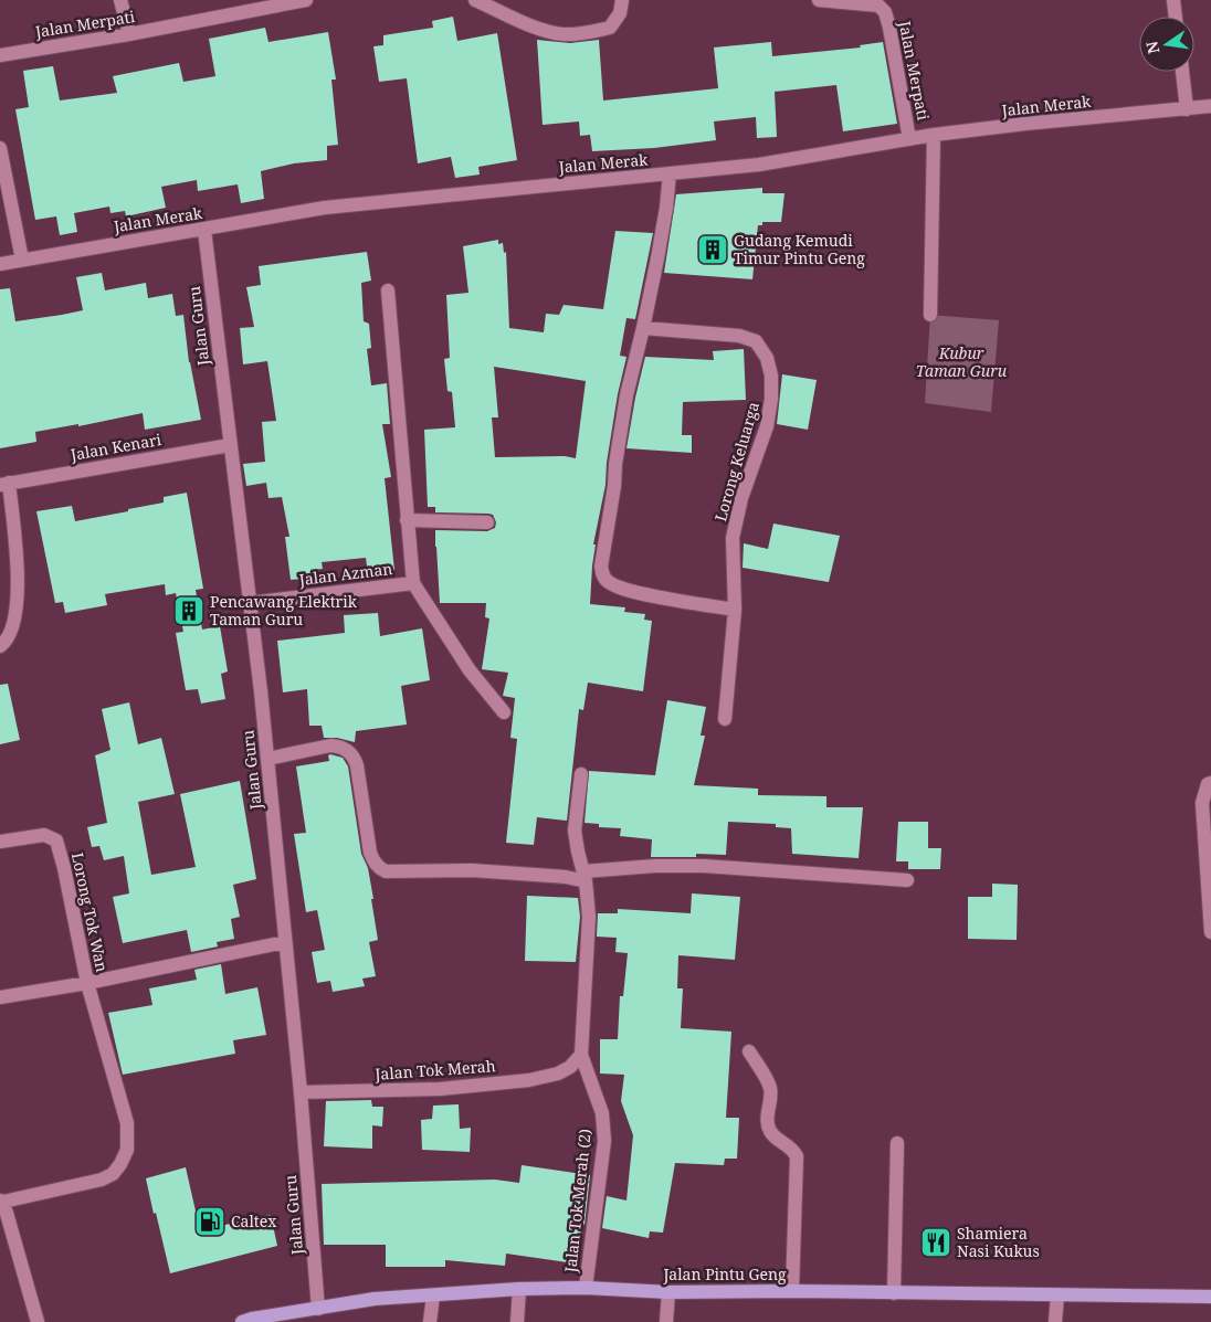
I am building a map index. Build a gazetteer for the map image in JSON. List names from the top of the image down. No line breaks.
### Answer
{"streets":{"main road":["Jalan Pintu Geng"],"street":["Jalan Merpati","Jalan Merak","Jalan Guru","Jalan Kenari","Lorong Keluarga","Jalan Azman","Lorong Tok Wan","Jalan Tok Merah","Jalan Tok Merah (2)"]},"crossings":[["Jalan Merpati","Jalan Merak"],["Jalan Merak","Jalan Guru"],["Jalan Guru","Jalan Kenari"],["Jalan Guru","Jalan Azman"],["Jalan Guru","Lorong Tok Wan"],["Jalan Guru","Jalan Tok Merah"],["Jalan Guru","Jalan Pintu Geng"],["Jalan Tok Merah","Jalan Tok Merah (2)"],["Jalan Tok Merah (2)","Jalan Pintu Geng"]],"parks":["Kubur Taman Guru"],"places":{"building":["Gudang Kemudi Timur Pintu Geng","Pencawang Elektrik Taman Guru"],"fuel station":["Caltex"],"restaurant":["Shamiera Nasi Kukus"]},"north":"left"}
